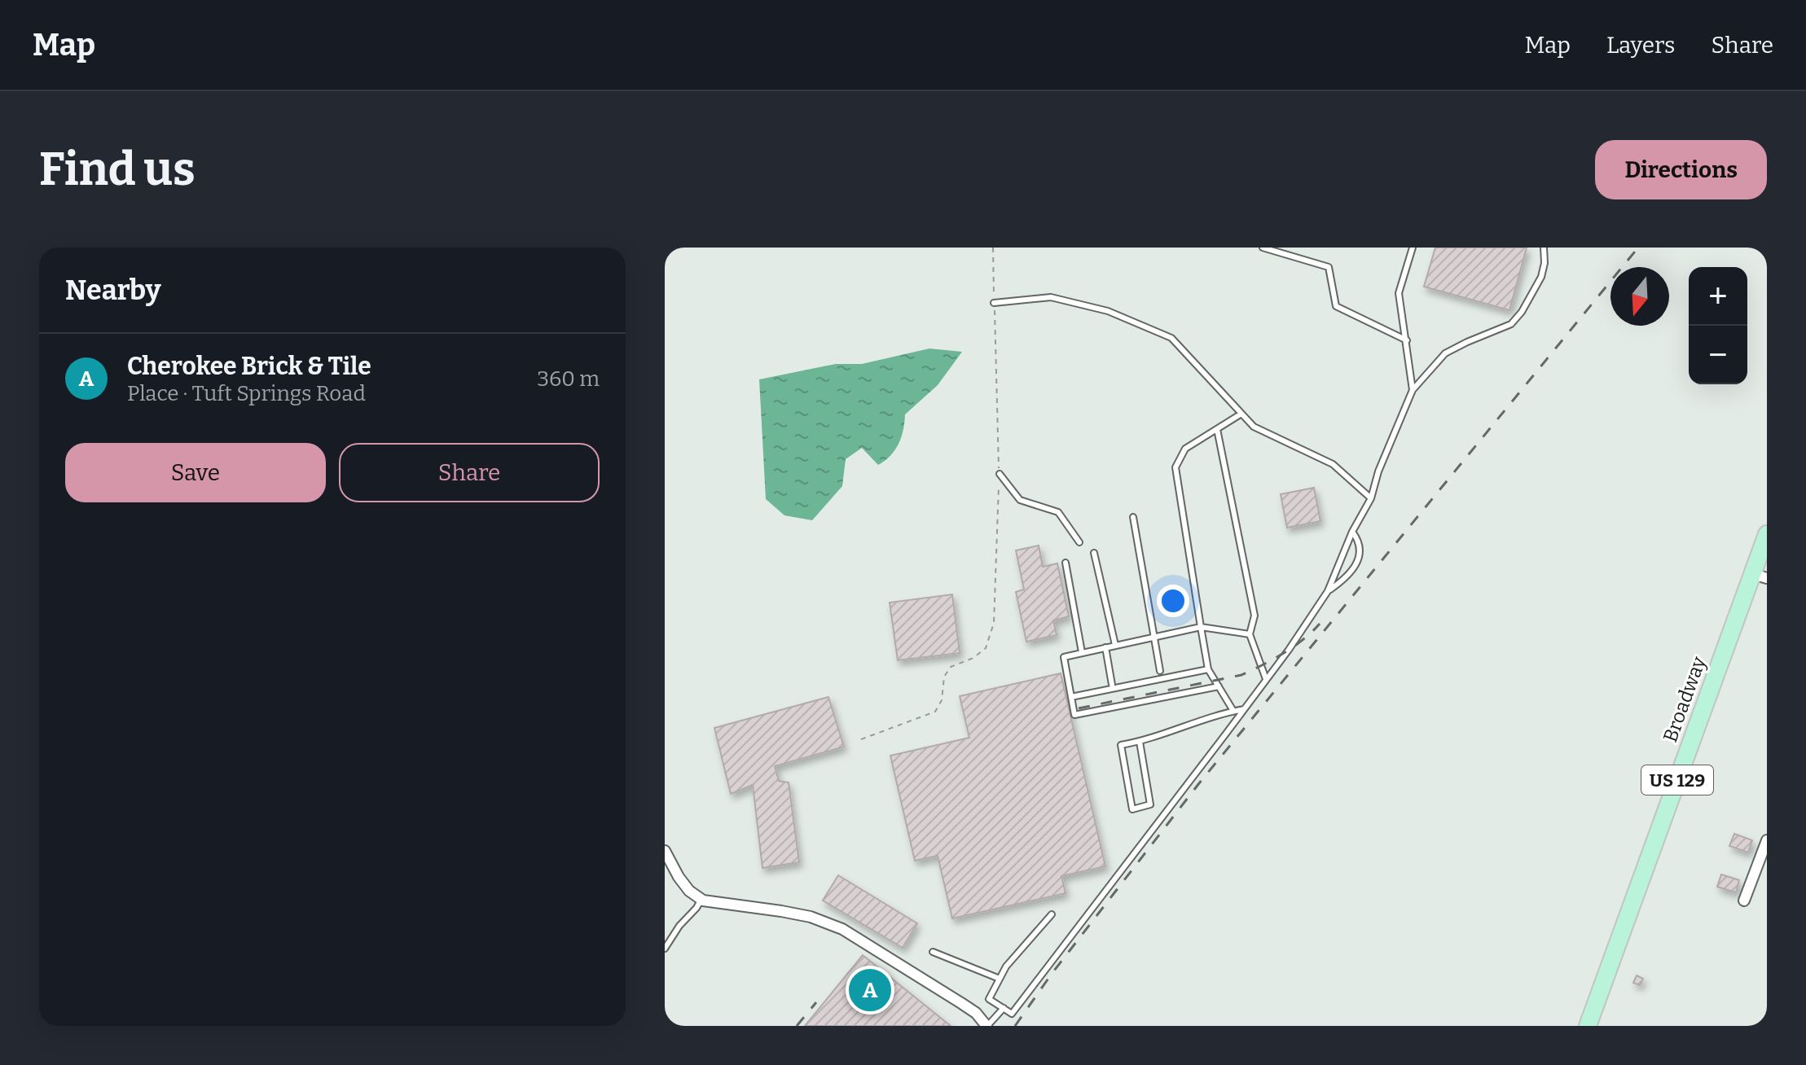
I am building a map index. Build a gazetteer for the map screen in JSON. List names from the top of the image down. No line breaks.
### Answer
{"streets":{"main road":["Broadway","US 129"]},"north":"bottom","page":{"header":"Map","nav":["Map","Layers","Share"],"buttons":["Directions",["Save","Share"]],"title":"Find us","heading":"Nearby","map_buttons":["+","−"],"list":[{"mark":"A","name":"Cherokee Brick & Tile","note":"Place · Tuft Springs Road","value":"360 m"}],"pins":"A"}}
